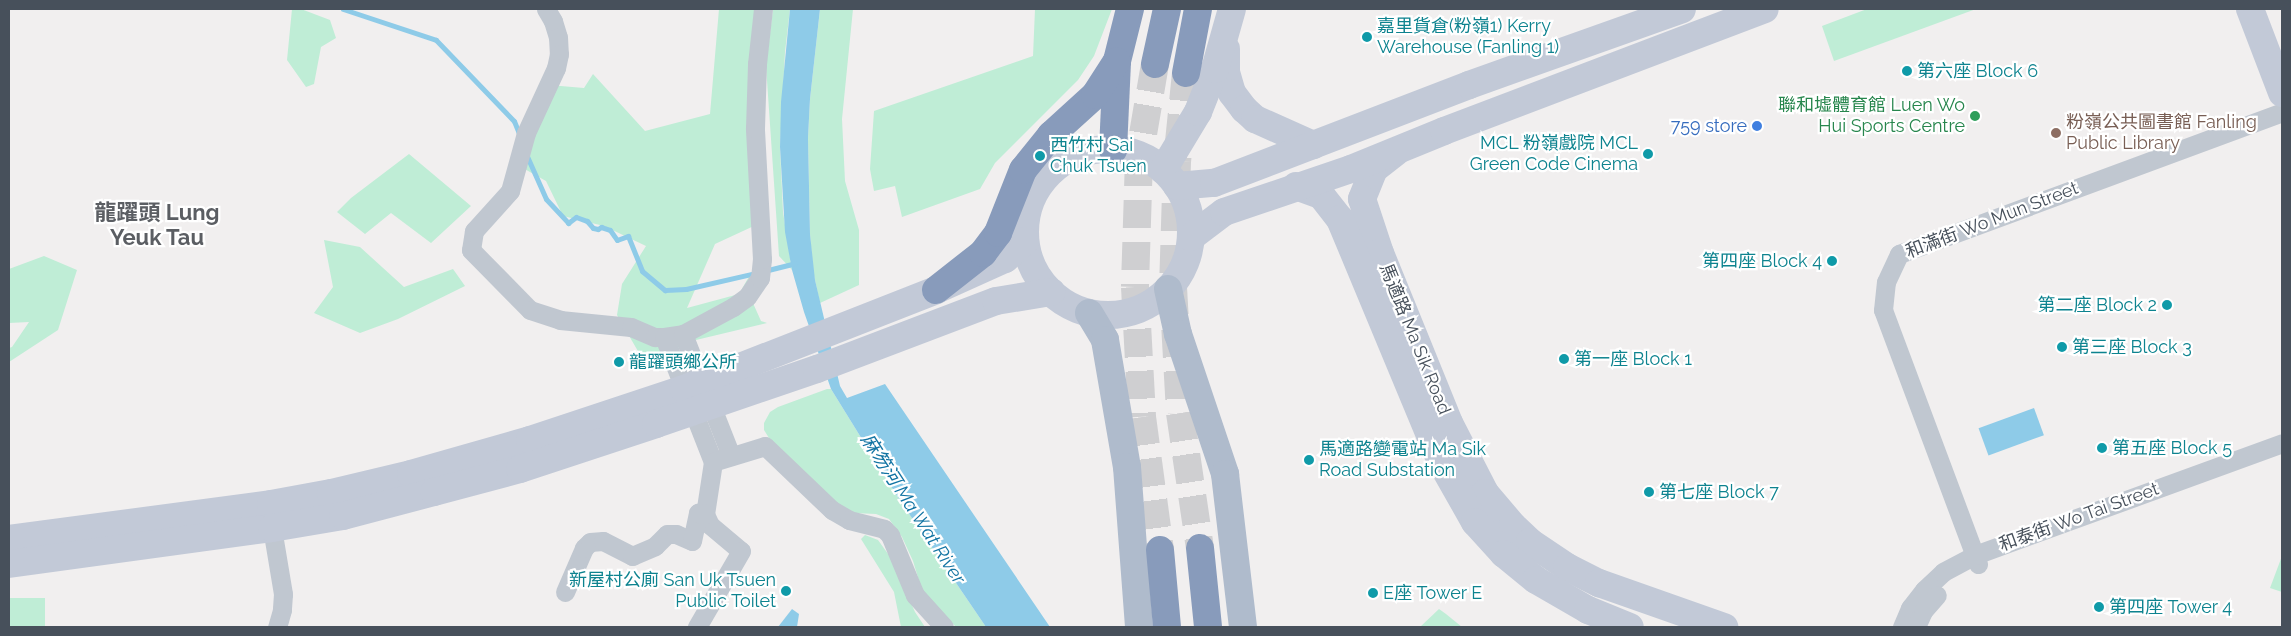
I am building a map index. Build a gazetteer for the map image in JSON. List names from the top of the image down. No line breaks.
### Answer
{"streets":{"main road":["馬適路 Ma Sik Road"],"street":["和滿街 Wo Mun Street","和泰街 Wo Tai Street"]},"crossings":[["和滿街 Wo Mun Street","和泰街 Wo Tai Street"]],"districts":["龍躍頭 Lung Yeuk Tau"],"water":["麻笏河 Ma Wat River"],"places":["嘉里貨倉(粉嶺1) Kerry Warehouse (Fanling 1)","第六座 Block 6","聯和墟體育館 Luen Wo Hui Sports Centre","759 store","粉嶺公共圖書館 Fanling Public Library","MCL 粉嶺戲院 MCL Green Code Cinema","西竹村 Sai Chuk Tsuen","第四座 Block 4","第二座 Block 2","第三座 Block 3","第一座 Block 1","龍躍頭鄉公所","第五座 Block 5","馬適路變電站 Ma Sik Road Substation","第七座 Block 7","新屋村公廁 San Uk Tsuen Public Toilet","E座 Tower E","第四座 Tower 4"]}
